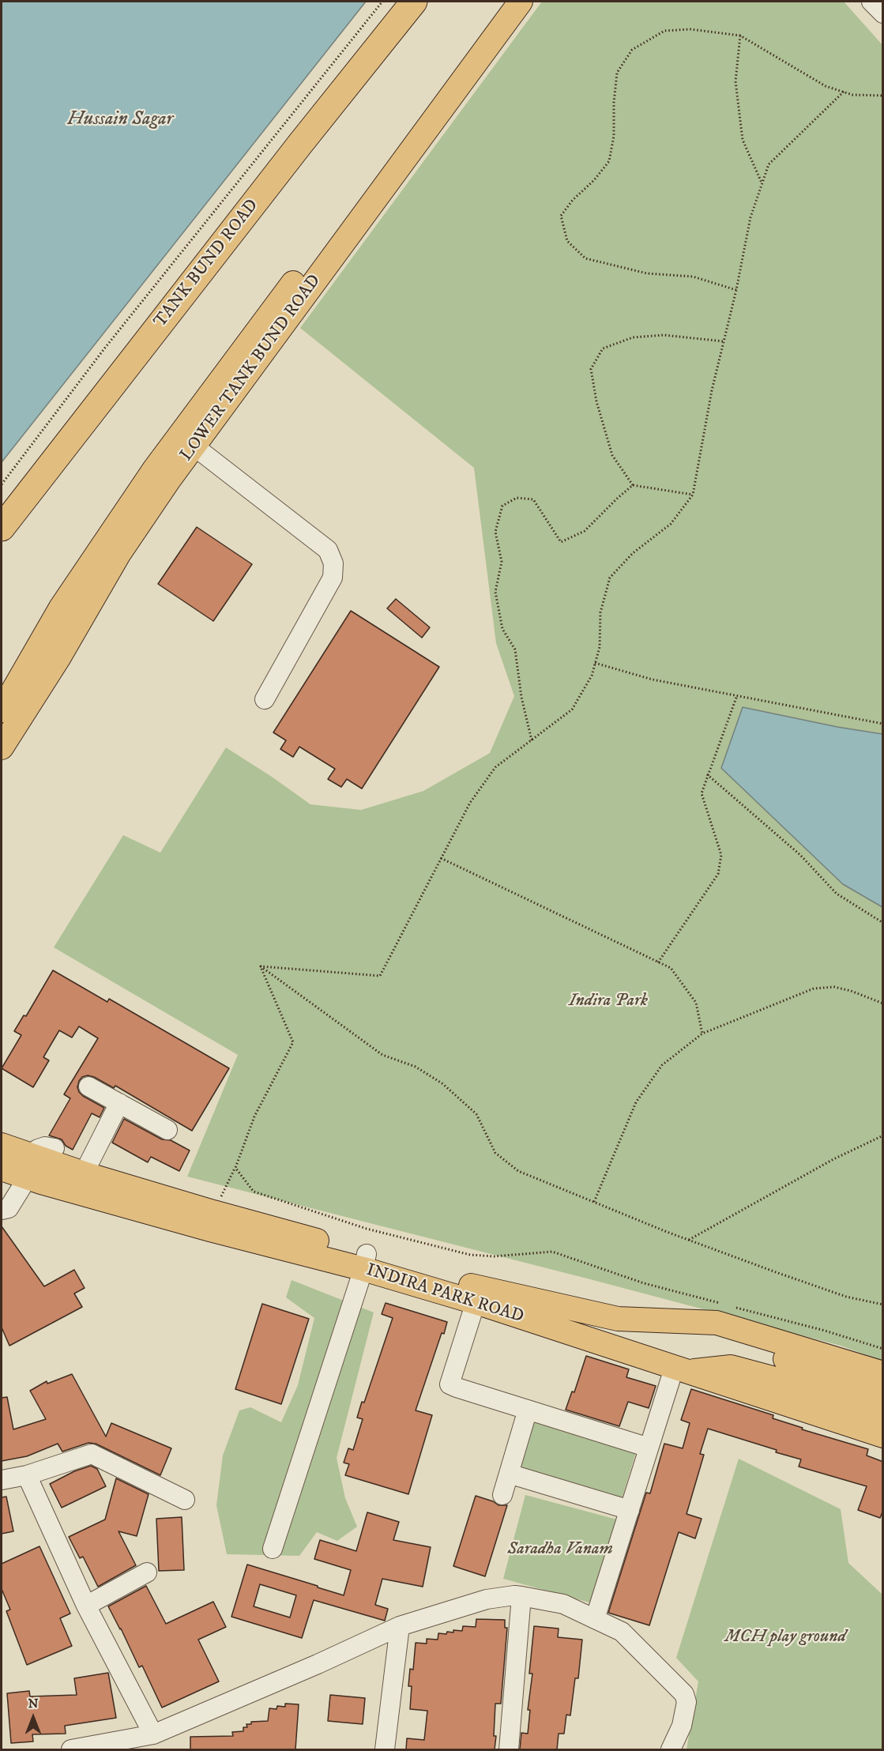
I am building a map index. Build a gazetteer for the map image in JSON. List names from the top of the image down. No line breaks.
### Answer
{"streets":{"highway":["TANK BUND ROAD"],"main road":["LOWER TANK BUND ROAD","INDIRA PARK ROAD"]},"water":["Hussain Sagar"],"parks":["Indira Park","Saradha Vanam","MCH play ground"],"north":"top"}
